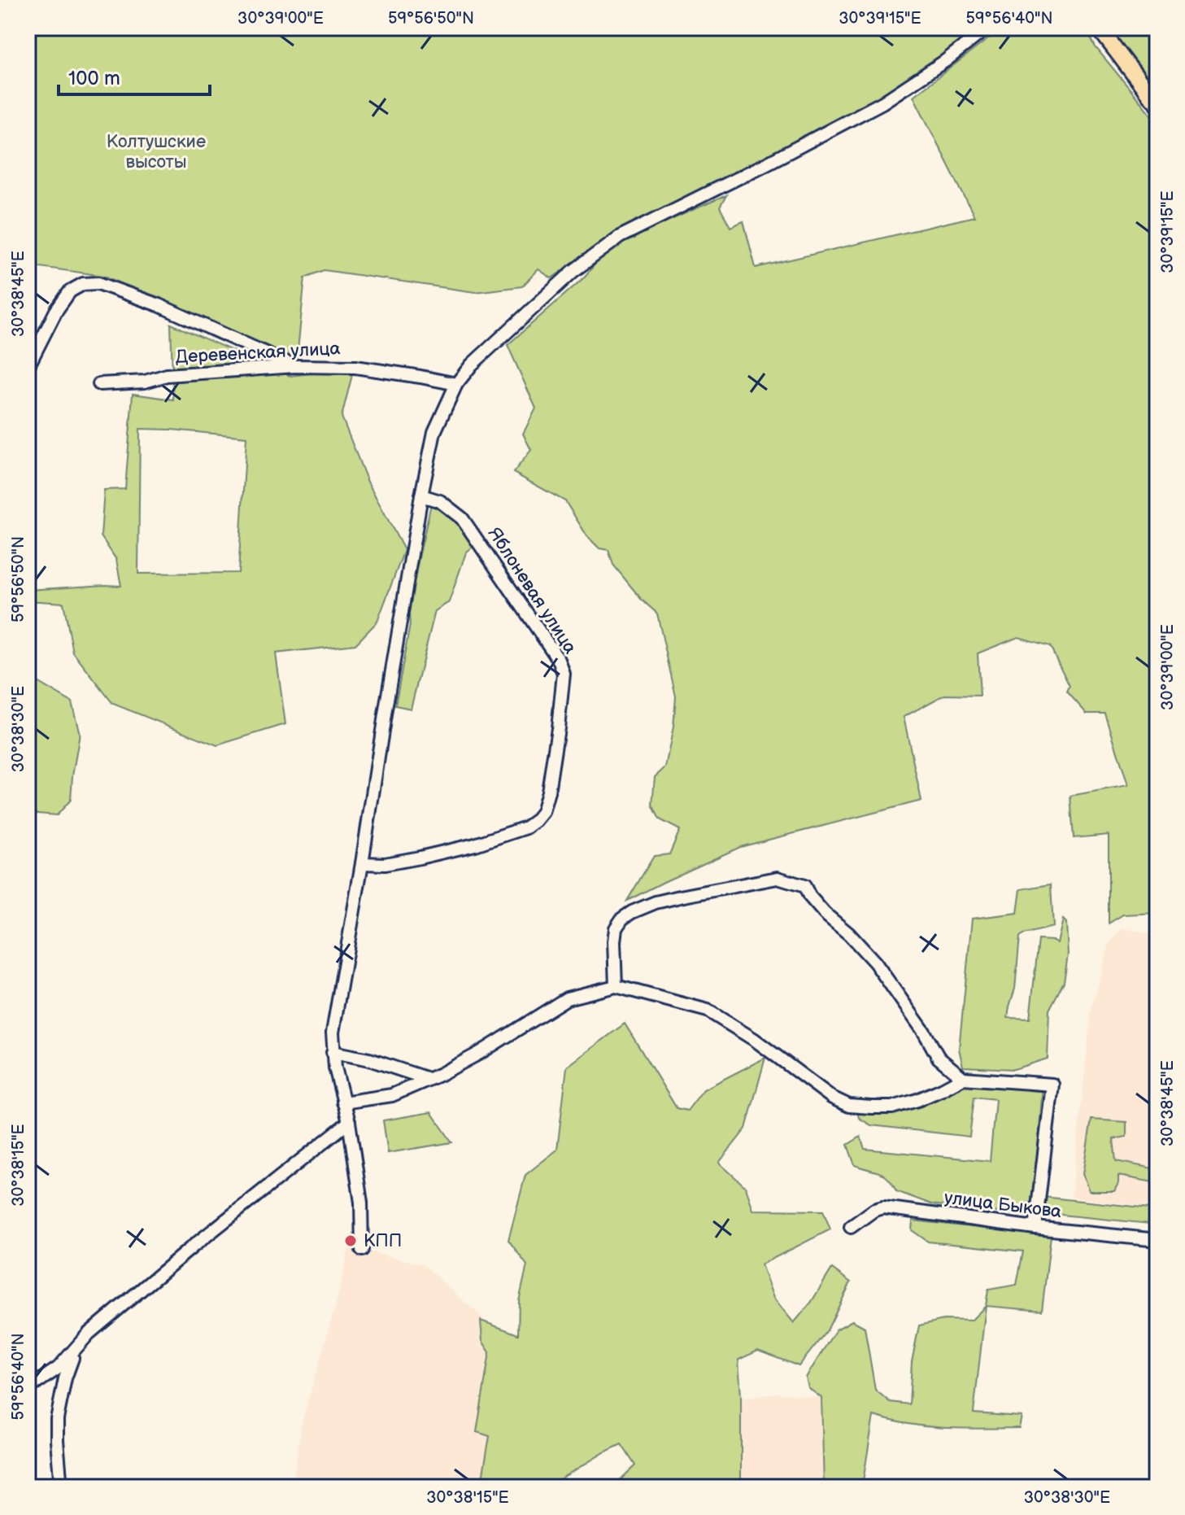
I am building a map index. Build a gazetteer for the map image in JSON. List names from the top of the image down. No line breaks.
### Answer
{"streets":{"street":["Деревенская улица","Яблоневая улица","улица Быкова"]},"parks":["Колтушские высоты"],"places":["КПП"],"scale_bar":"100 m","coordinates":["30°39'00\"E","59°56'50\"N","30°39'15\"E","59°56'40\"N","30°38'45\"E","30°38'30\"E","30°38'15\"E"]}
